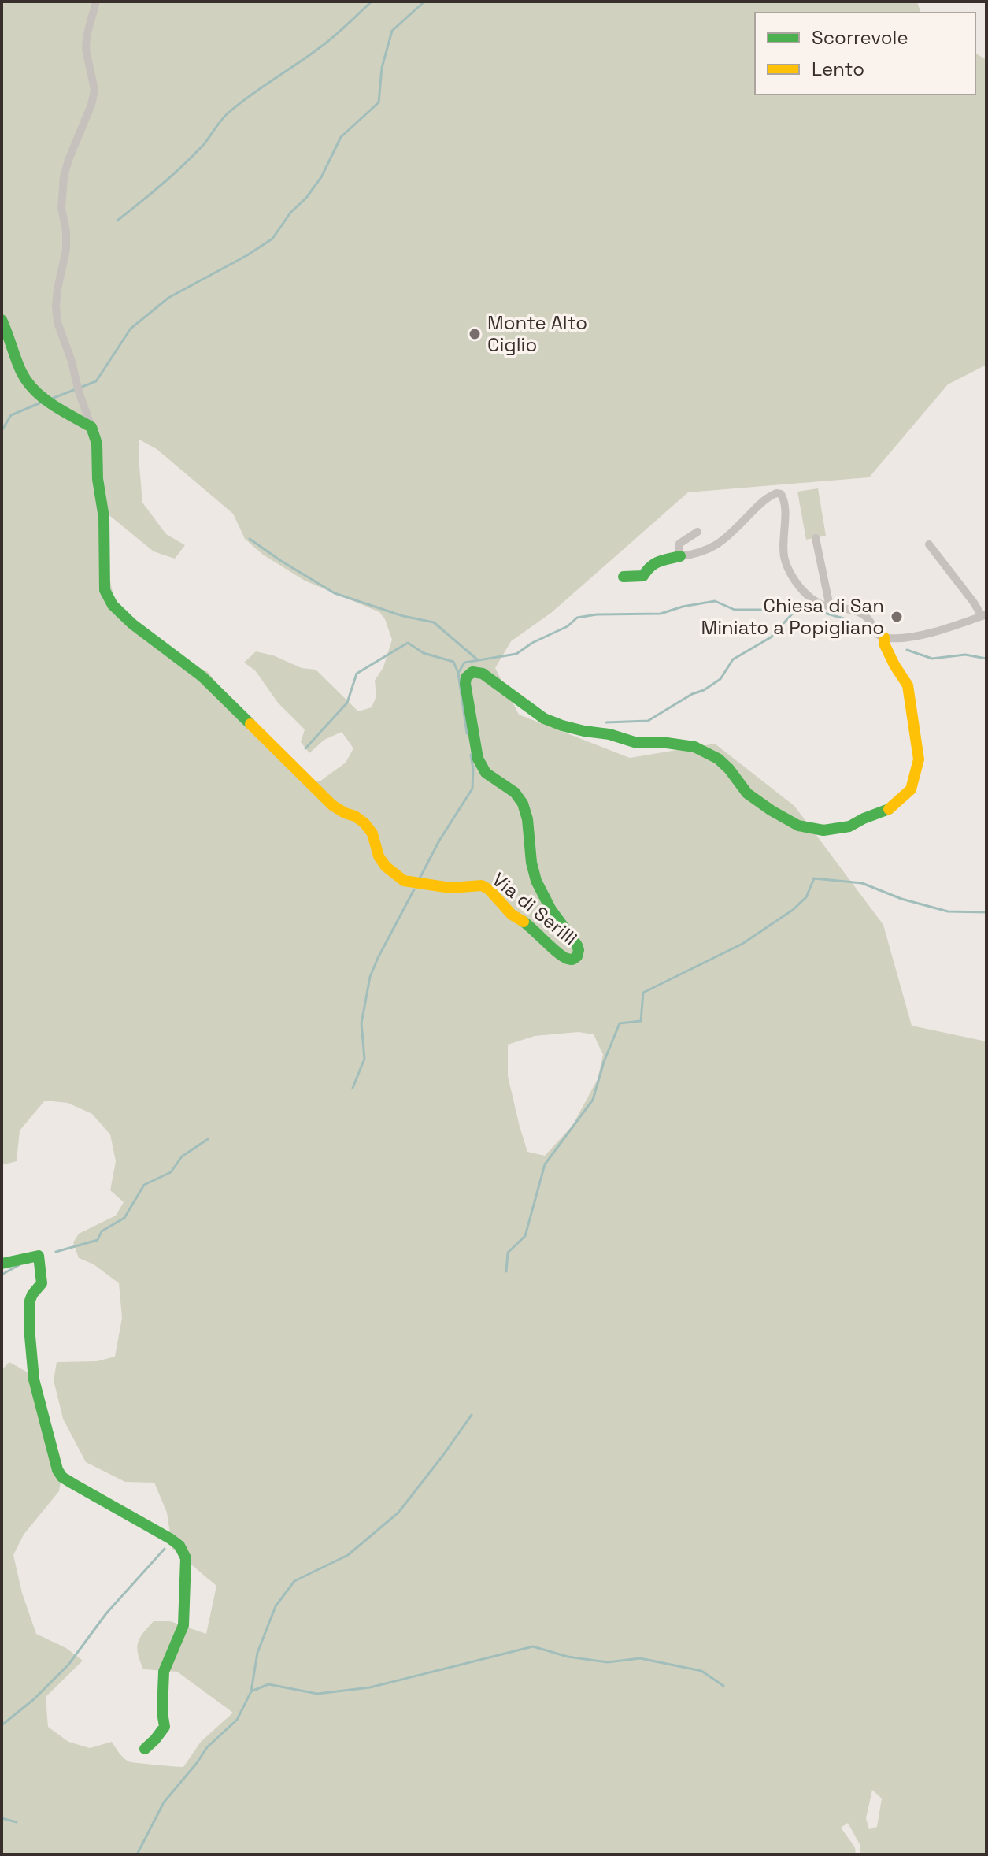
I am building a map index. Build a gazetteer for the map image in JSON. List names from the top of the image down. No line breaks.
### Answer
{"streets":{"street":["Via di Serilli"]},"places":["Monte Alto Ciglio","Chiesa di San Miniato a Popigliano"],"legend":["Scorrevole","Lento"]}
